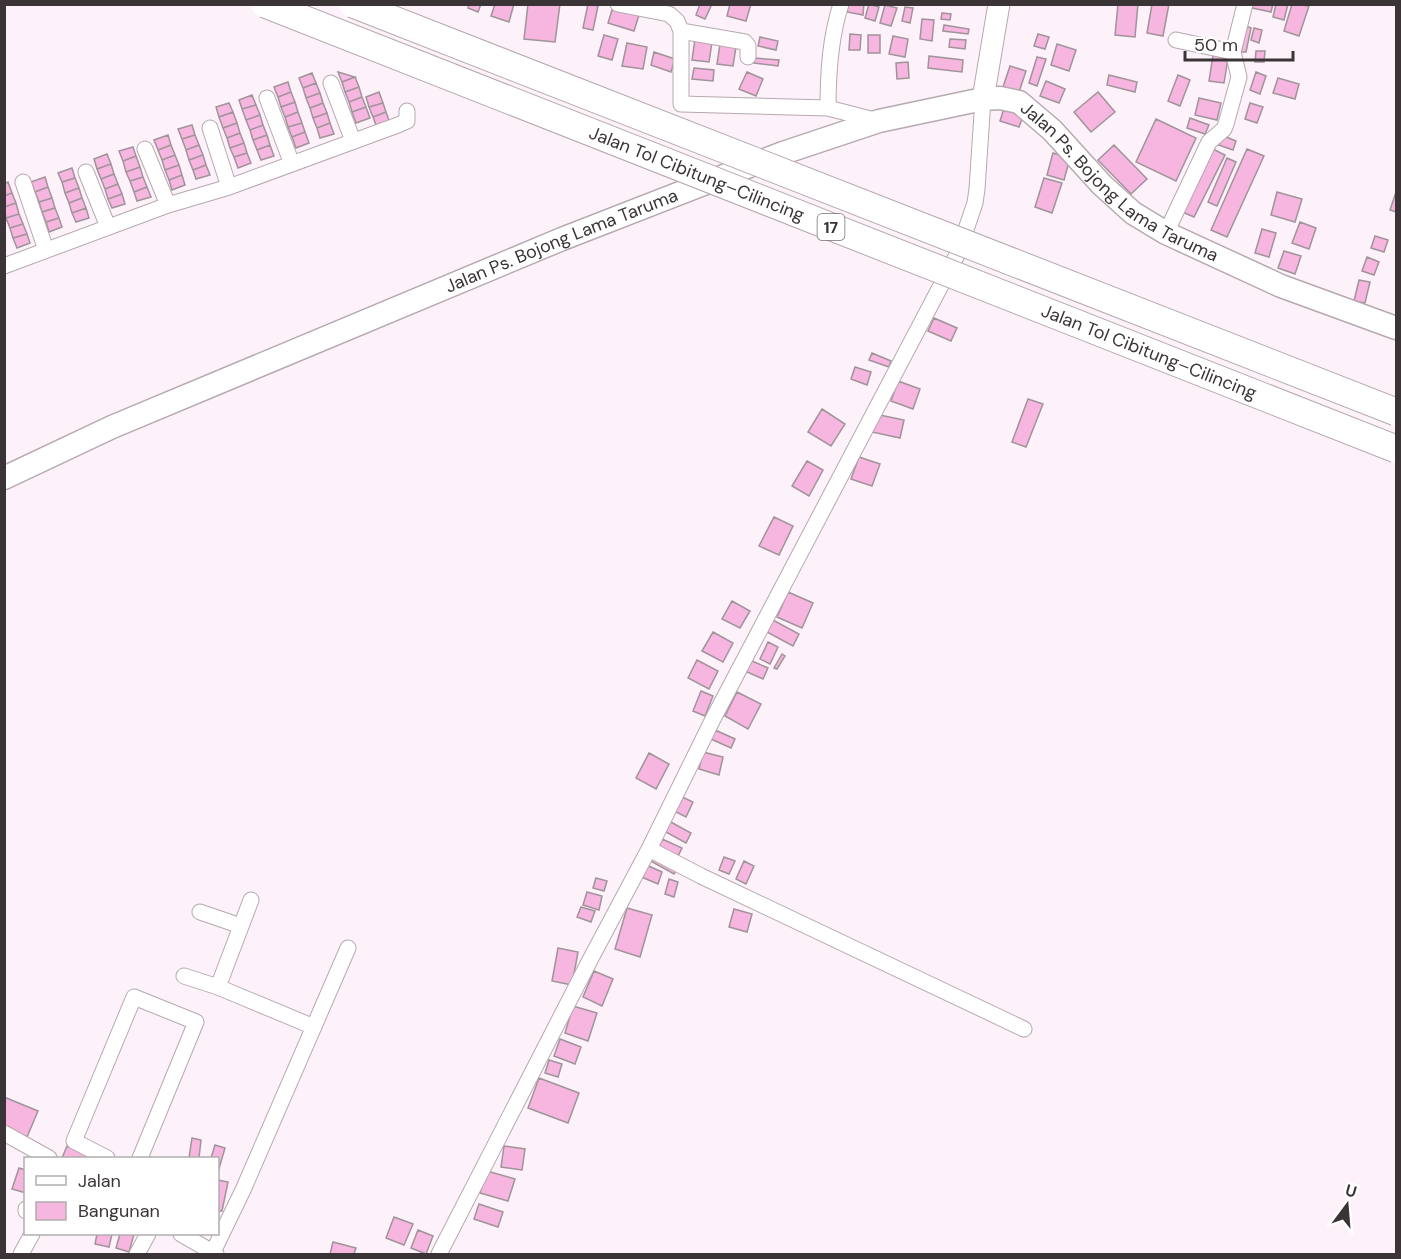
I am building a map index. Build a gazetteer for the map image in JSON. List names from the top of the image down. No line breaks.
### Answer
{"streets":{"highway":["Jalan Tol Cibitung–Cilincing","17"],"main road":["Jalan Ps. Bojong Lama Taruma"]},"legend":["Jalan","Bangunan"],"scale_bar":"50 m","north":"top"}
